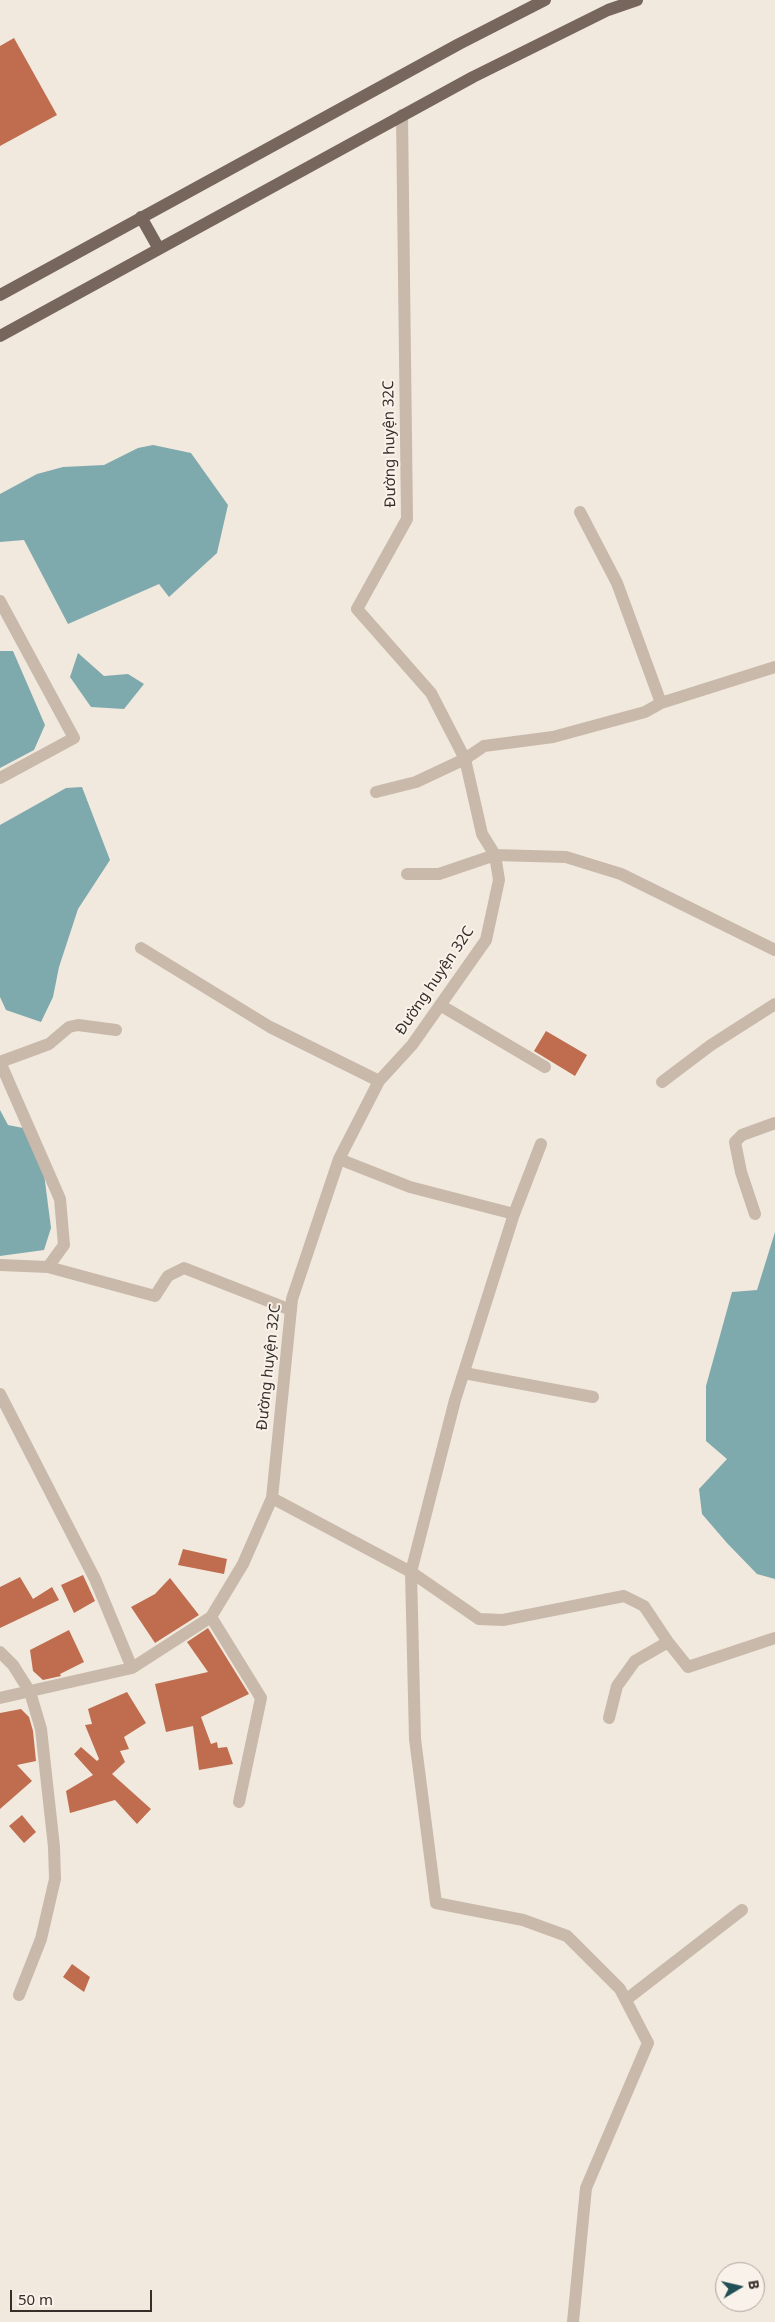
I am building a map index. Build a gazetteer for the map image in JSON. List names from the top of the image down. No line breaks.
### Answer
{"streets":{"street":["Đường huyện 32C"]},"scale_bar":"50 m","north":"right"}
